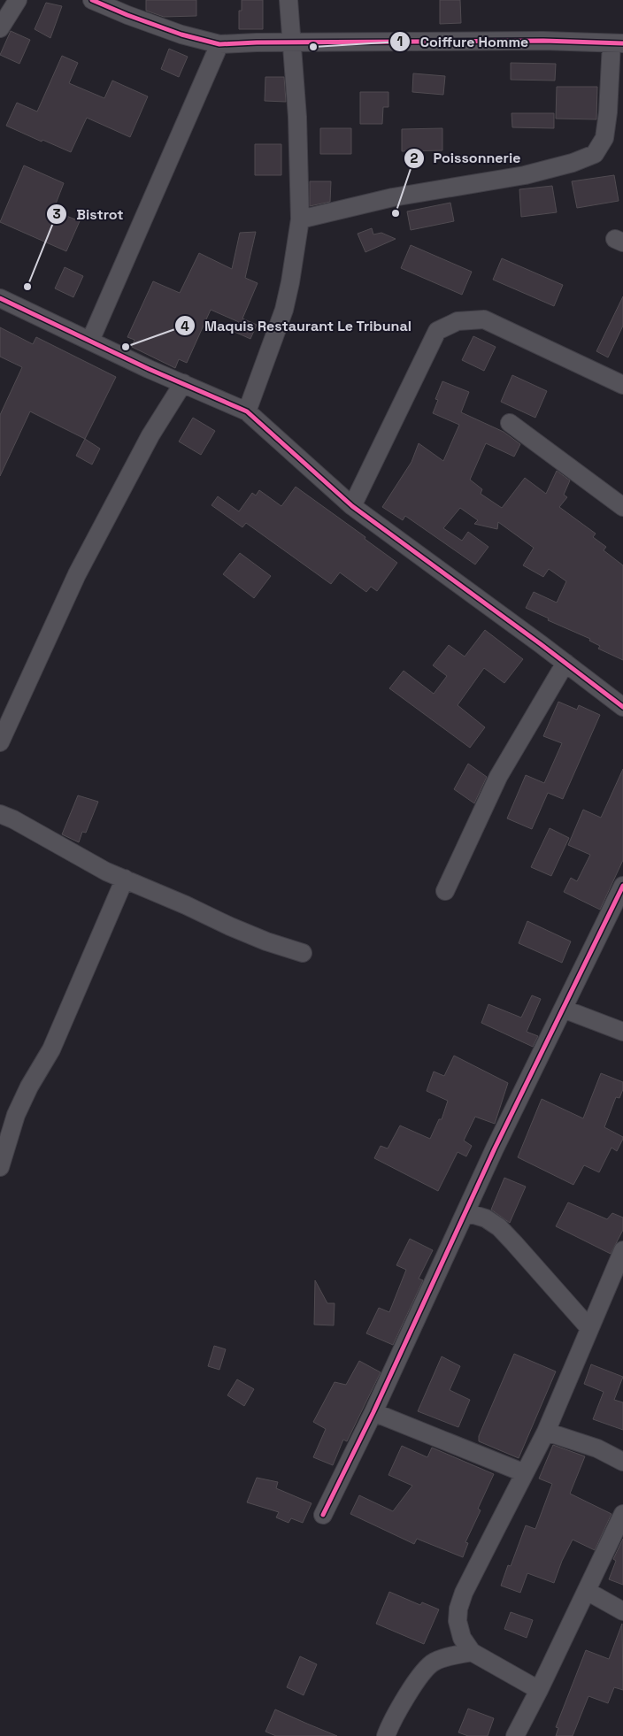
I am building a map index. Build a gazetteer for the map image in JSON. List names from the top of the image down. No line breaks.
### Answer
{"places":["Coiffure Homme","Poissonnerie","Bistrot","Maquis Restaurant Le Tribunal"]}
